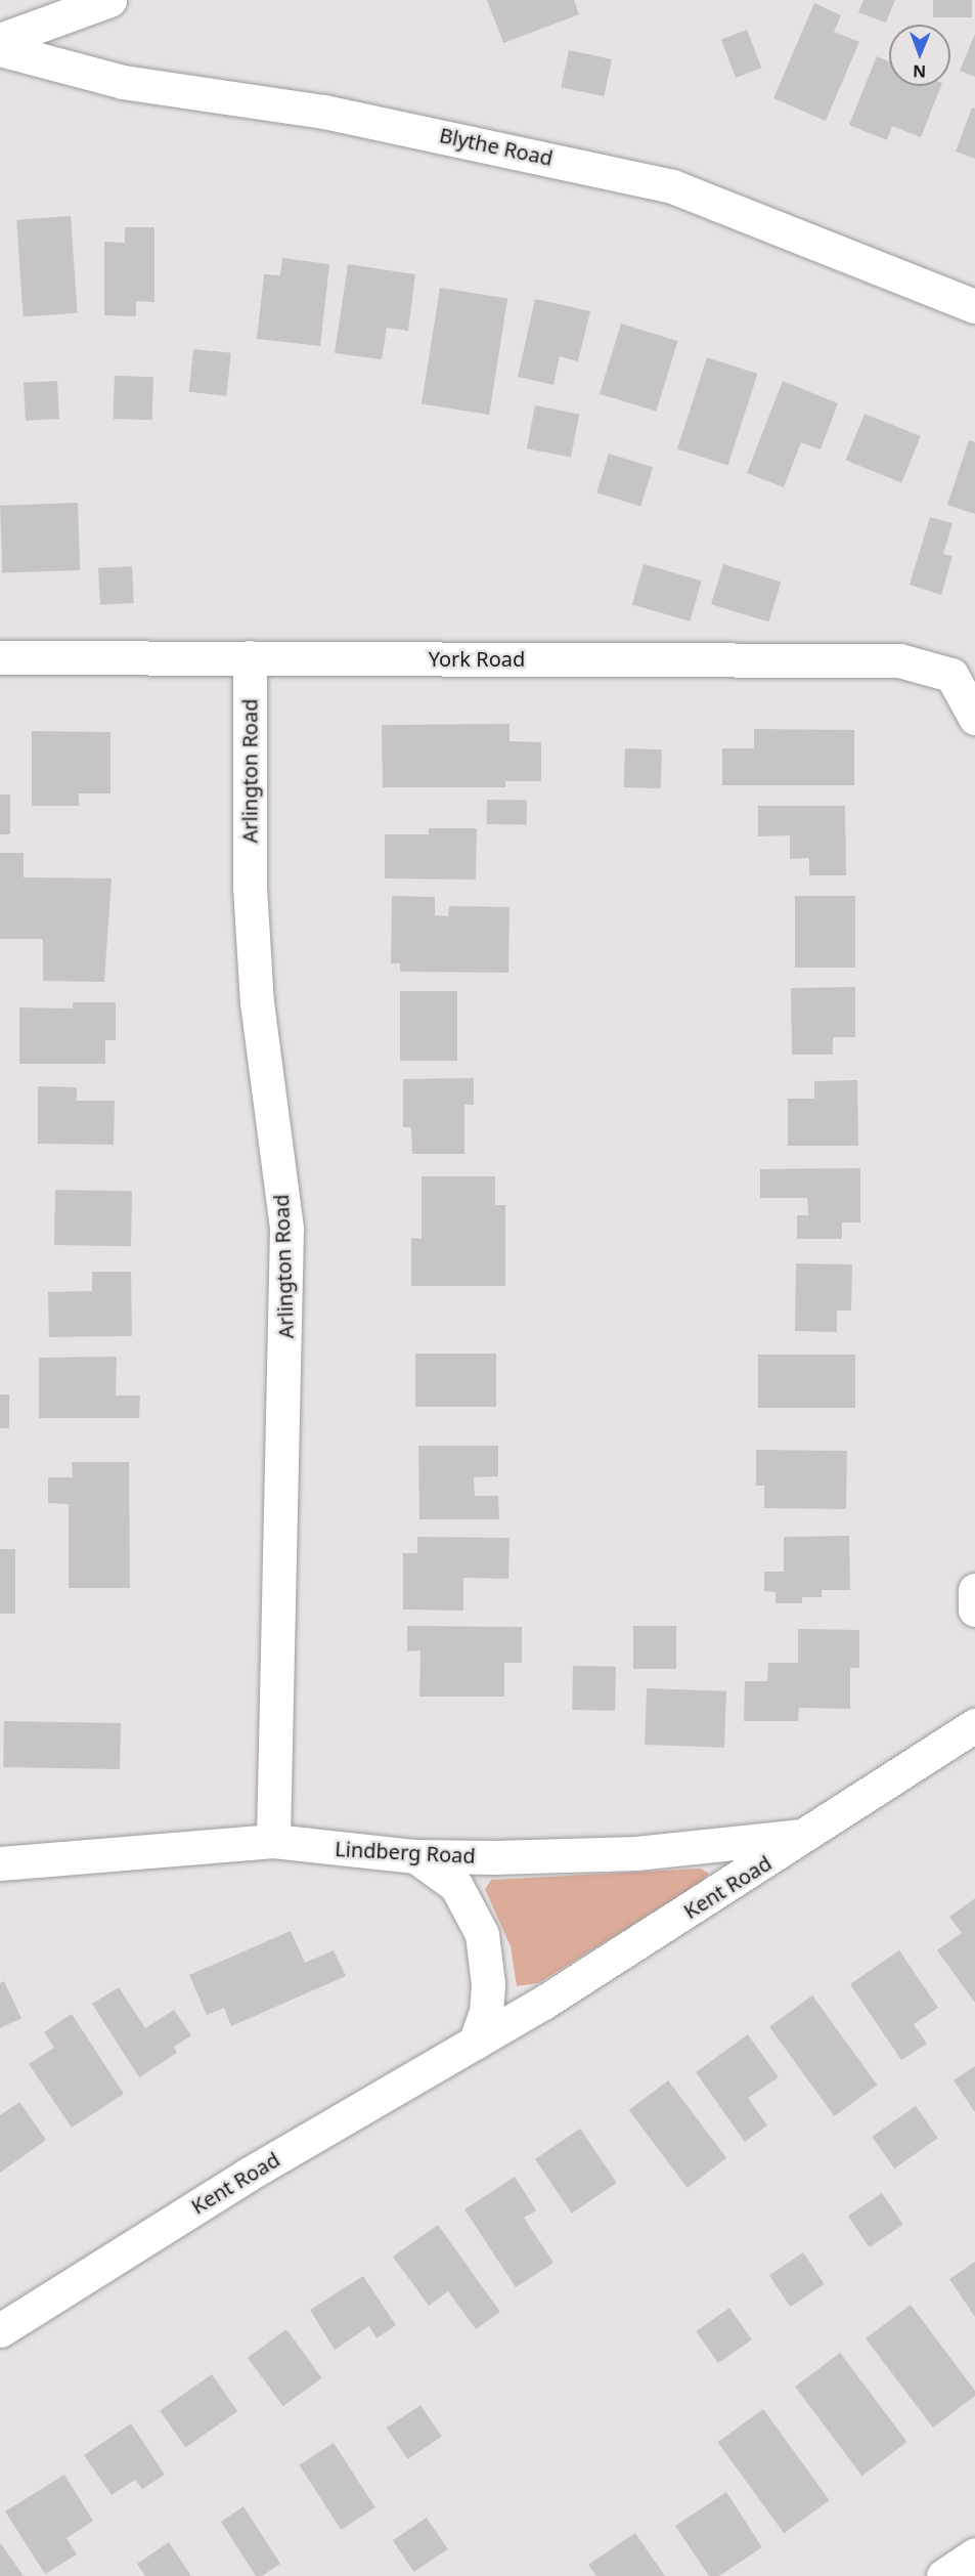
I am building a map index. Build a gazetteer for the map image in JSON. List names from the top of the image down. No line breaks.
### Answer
{"streets":{"street":["Blythe Road","York Road","Arlington Road","Lindberg Road","Kent Road"]},"crossings":[["York Road","Arlington Road"],["Arlington Road","Lindberg Road"],["Lindberg Road","Kent Road"]],"north":"bottom"}
